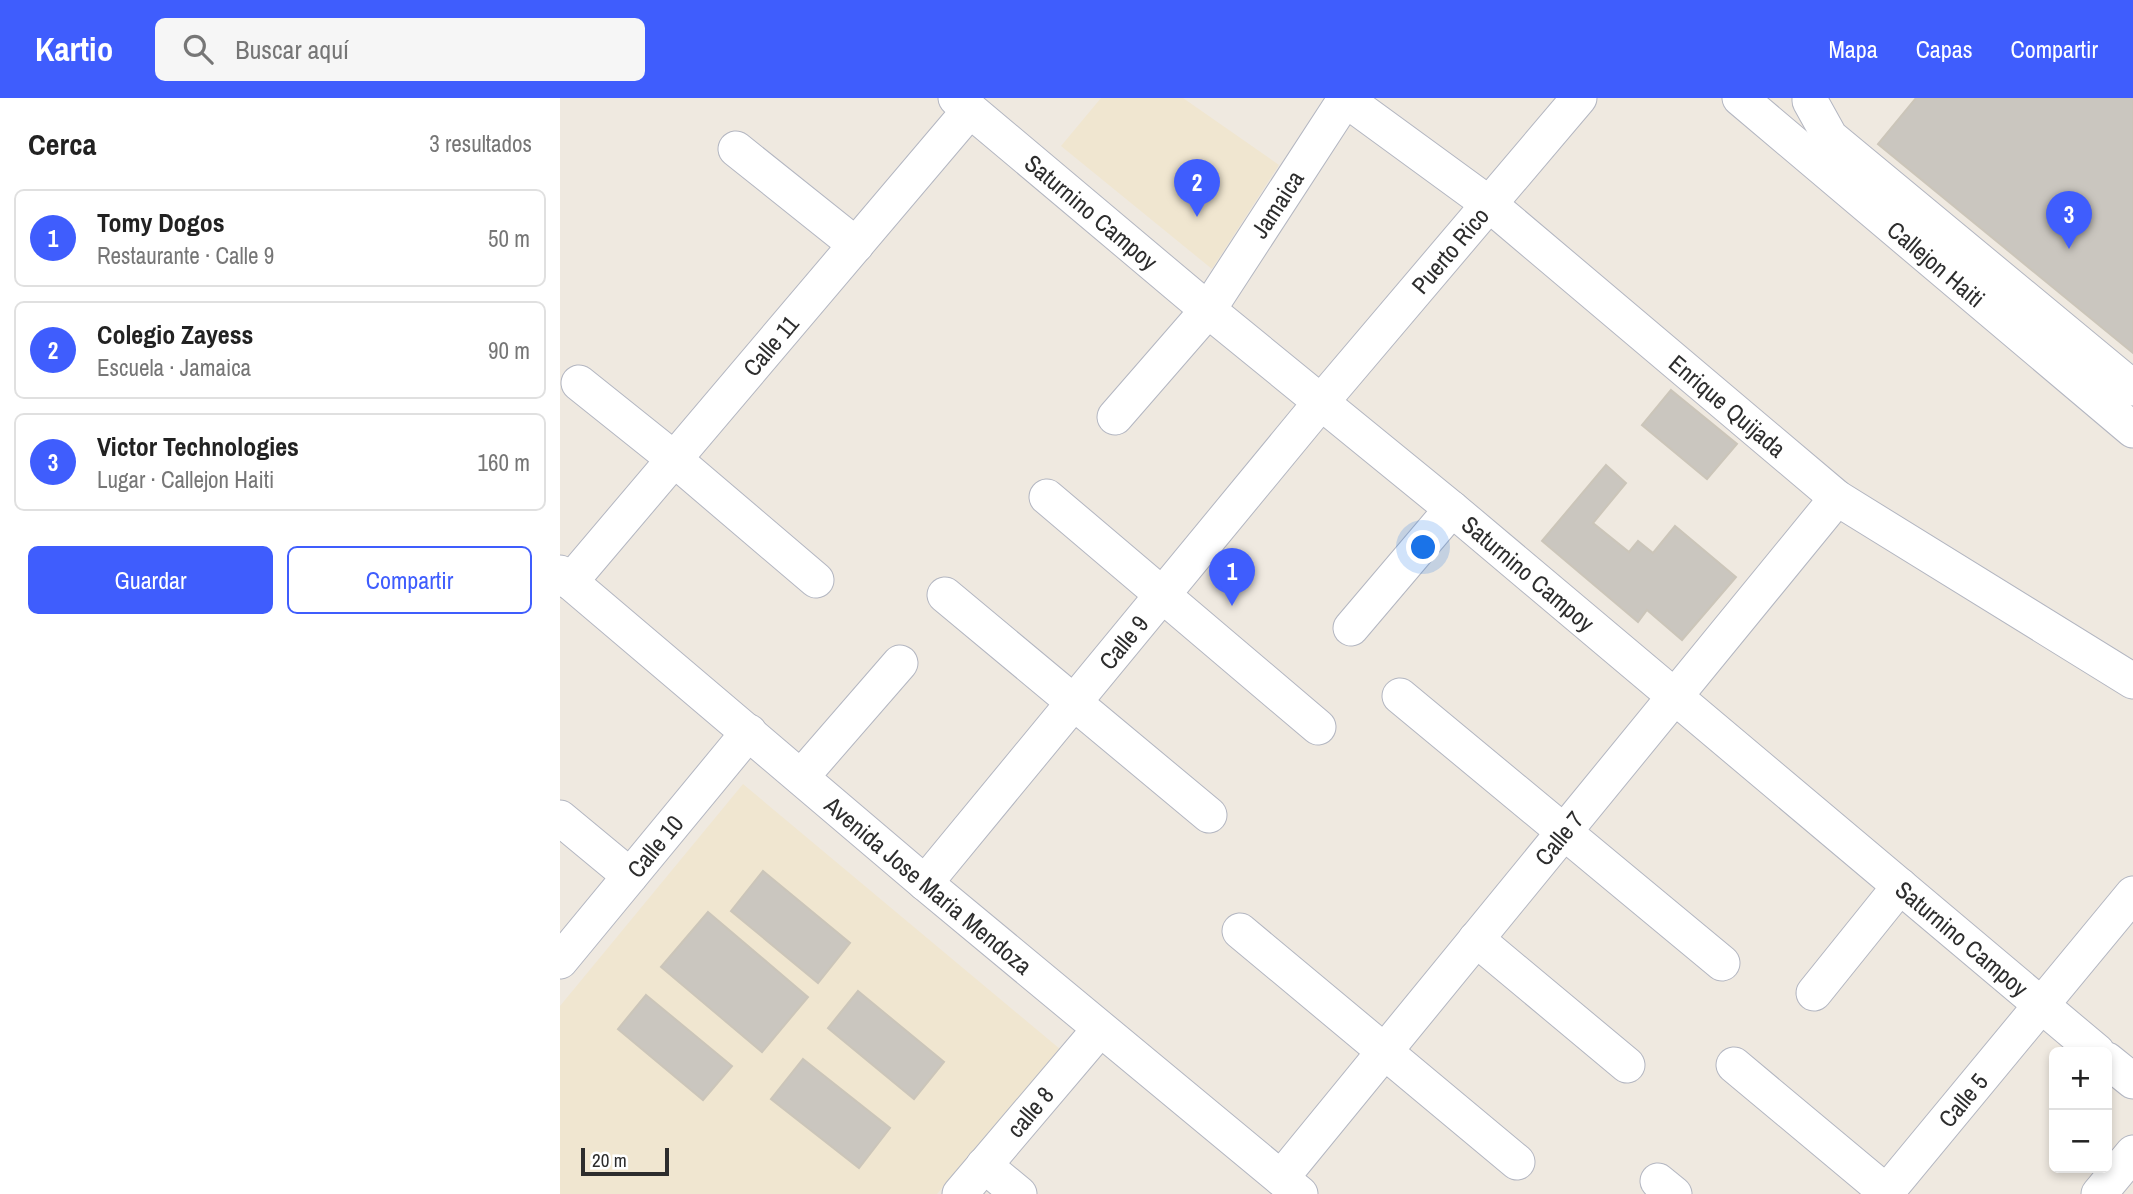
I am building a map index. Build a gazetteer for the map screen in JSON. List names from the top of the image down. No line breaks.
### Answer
{"streets":{"street":["Jamaica","Saturnino Campoy","Puerto Rico","Callejon Haiti","Calle 11","Enrique Quijada","Calle 9","Calle 7","Calle 10","Avenida Jose Maria Mendoza","Calle 5","calle 8"]},"crossings":[["Jamaica","Saturnino Campoy"],["Jamaica","Enrique Quijada"],["Saturnino Campoy","Puerto Rico"],["Saturnino Campoy","Calle 11"],["Saturnino Campoy","Calle 9"],["Saturnino Campoy","Calle 7"],["Saturnino Campoy","Calle 5"],["Puerto Rico","Enrique Quijada"],["Puerto Rico","Calle 9"],["Calle 11","Avenida Jose Maria Mendoza"],["Enrique Quijada","Calle 7"],["Calle 9","Avenida Jose Maria Mendoza"],["Calle 7","Avenida Jose Maria Mendoza"],["Calle 10","Avenida Jose Maria Mendoza"],["Avenida Jose Maria Mendoza","calle 8"]],"scale_bar":"20 m","page":{"header":"Kartio","search":"Buscar aquí","nav":["Mapa","Capas","Compartir"],"heading":["Cerca","3 resultados"],"pins":["2","3","1"],"list":[{"mark":"1","name":"Tomy Dogos","note":"Restaurante · Calle 9","value":"50 m"},{"mark":"2","name":"Colegio Zayess","note":"Escuela · Jamaica","value":"90 m"},{"mark":"3","name":"Victor Technologies","note":"Lugar · Callejon Haiti","value":"160 m"}],"buttons":["Guardar","Compartir"],"map_buttons":["+","−"],"scale":"20 m"}}
